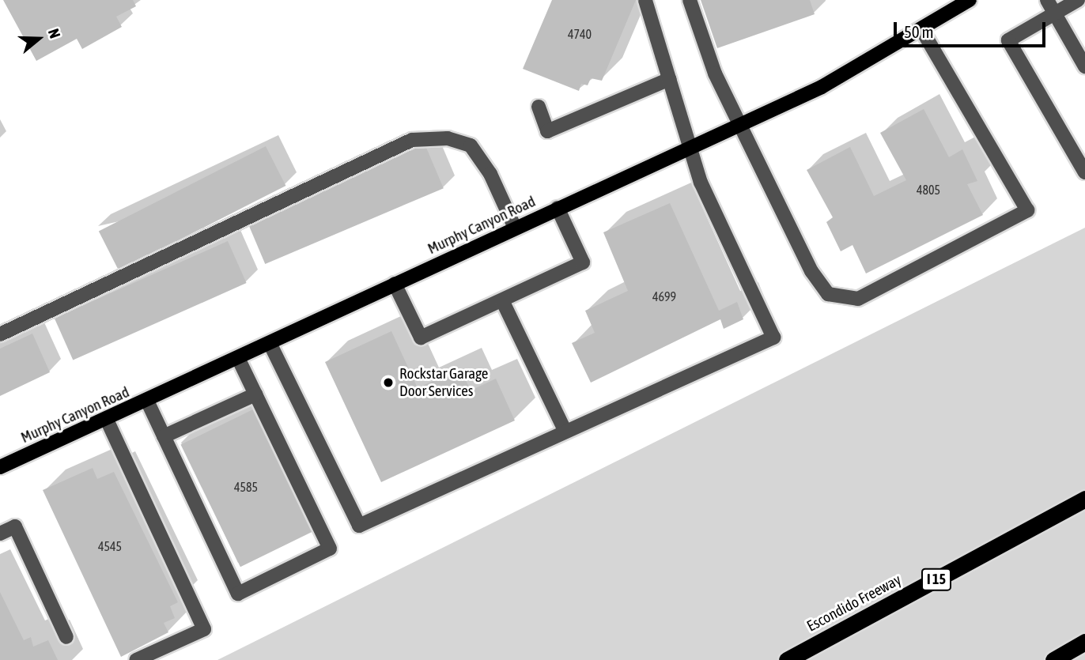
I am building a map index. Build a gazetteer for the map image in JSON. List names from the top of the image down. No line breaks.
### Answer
{"streets":{"highway":["I 15","Escondido Freeway"],"main road":["Murphy Canyon Road"]},"places":["Rockstar Garage Door Services"],"house_numbers":["4740","4805","4699","4585","4545"],"scale_bar":"50 m","north":"right"}
